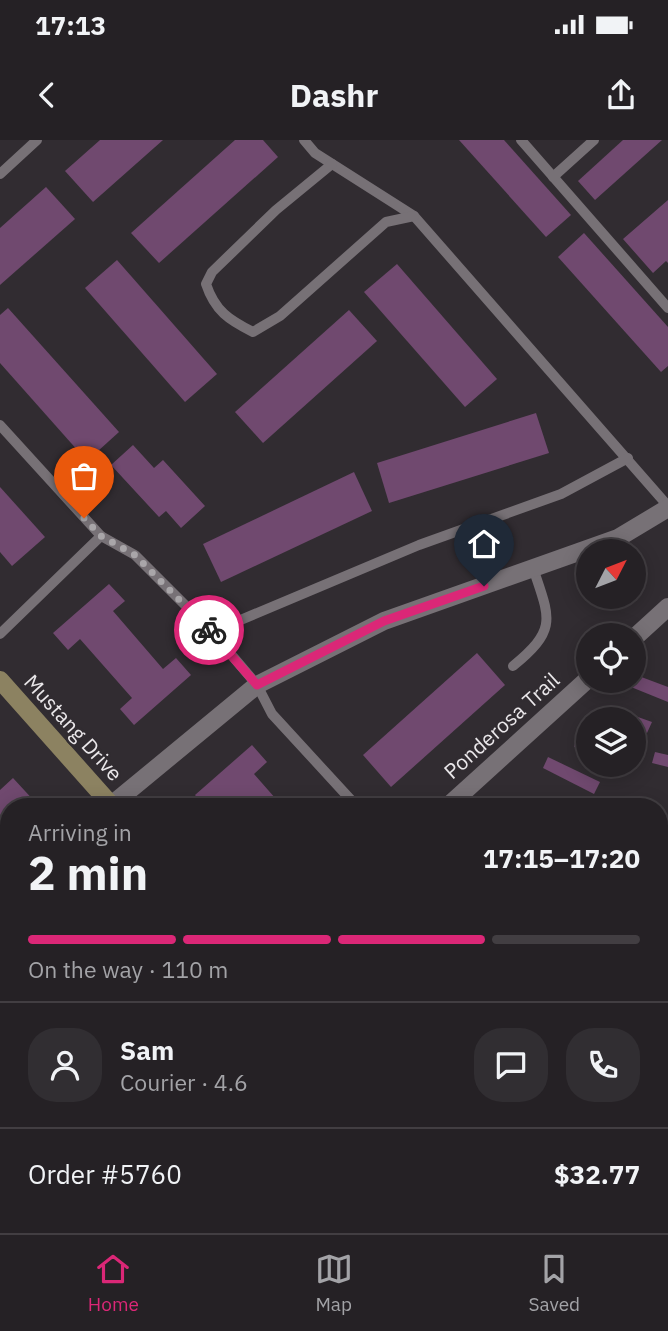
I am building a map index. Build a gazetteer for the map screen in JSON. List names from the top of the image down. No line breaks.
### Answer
{"streets":{"main road":["Mustang Drive"],"street":["Ponderosa Trail"]},"north":"top right","page":{"status":"17:13","header":"Dashr","heading":["2 min","Arriving in","17:15–17:20"],"panel":["Sam","Courier · 4.6","Order #5760","$32.77"],"bar":"On the way · 110 m","tabs":["Home","Map","Saved"]}}
